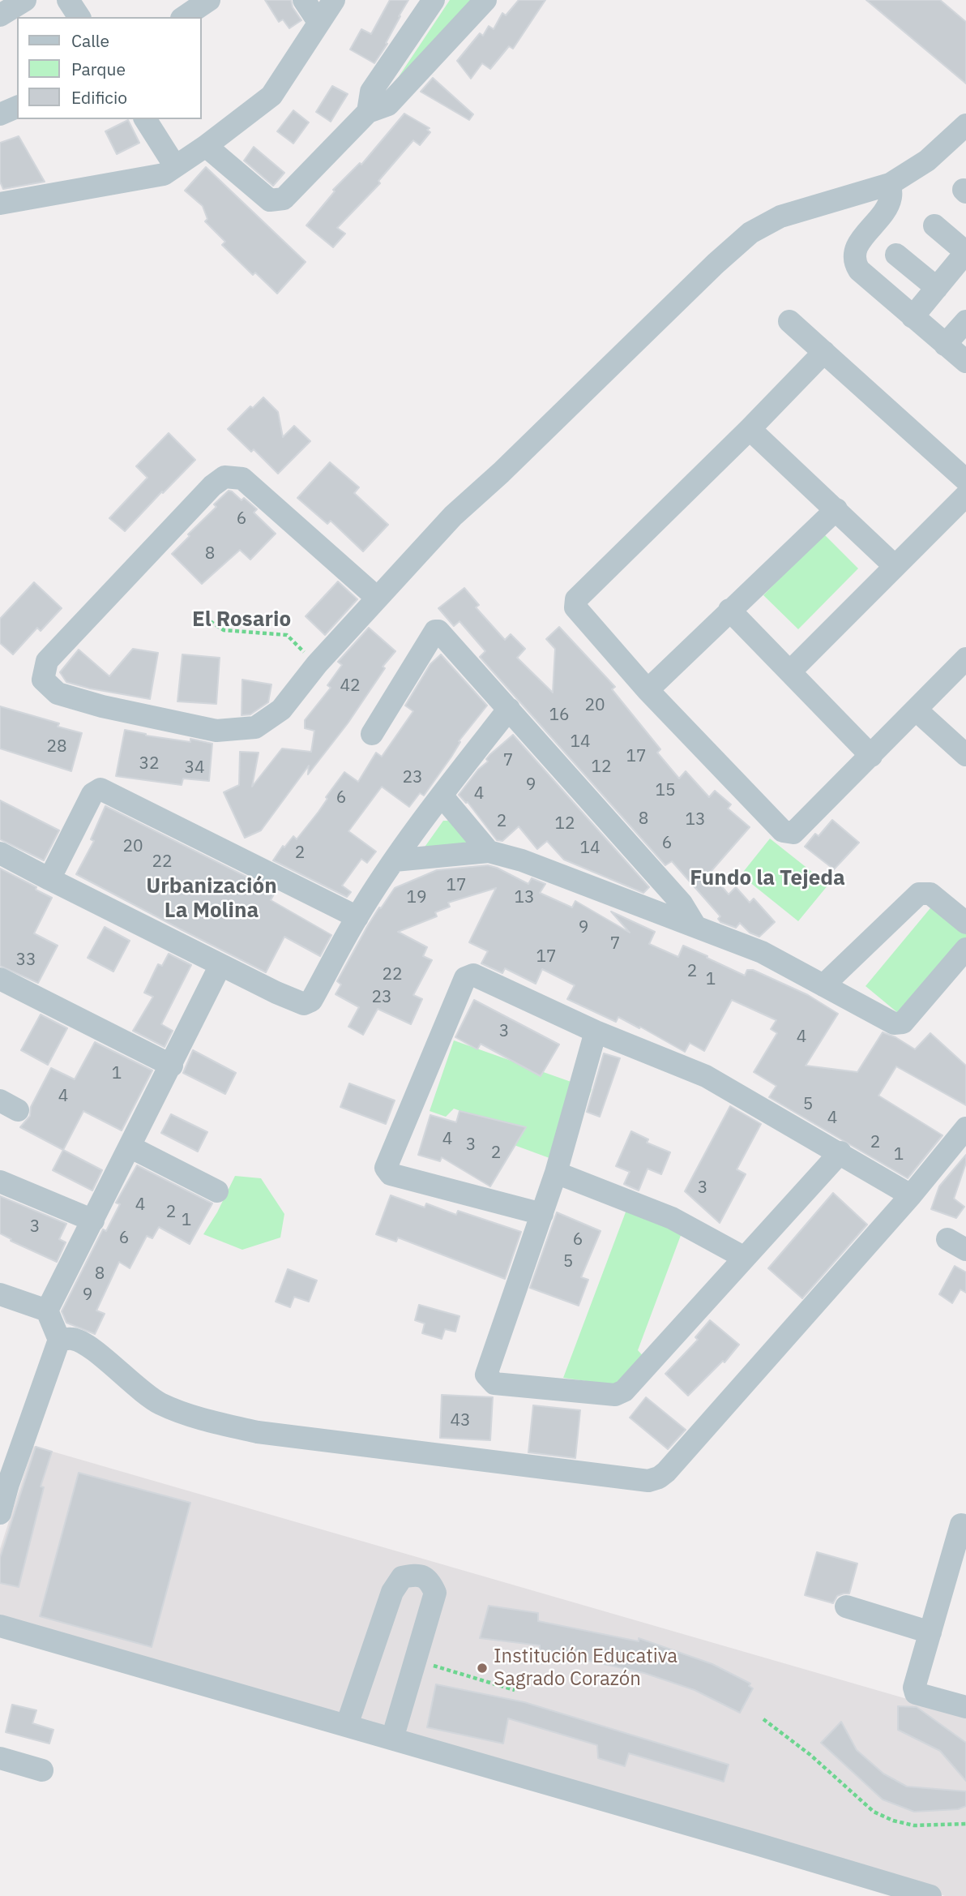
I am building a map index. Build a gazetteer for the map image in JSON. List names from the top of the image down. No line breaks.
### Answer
{"districts":["El Rosario","Fundo la Tejeda","Urbanización La Molina"],"places":["Institución Educativa Sagrado Corazón"],"house_numbers":["6","8","42","20","16","14","28","17","7","32","12","34","23","9","15","4","6","8","13","2","12","6","20","14","2","22","17","19","13","9","7","17","33","2","22","1","23","3","4","1","4","5","4","4","2","3","2","1","3","4","2","1","3","6","6","5","8","9","43"],"legend":["Calle","Parque","Edificio"]}
